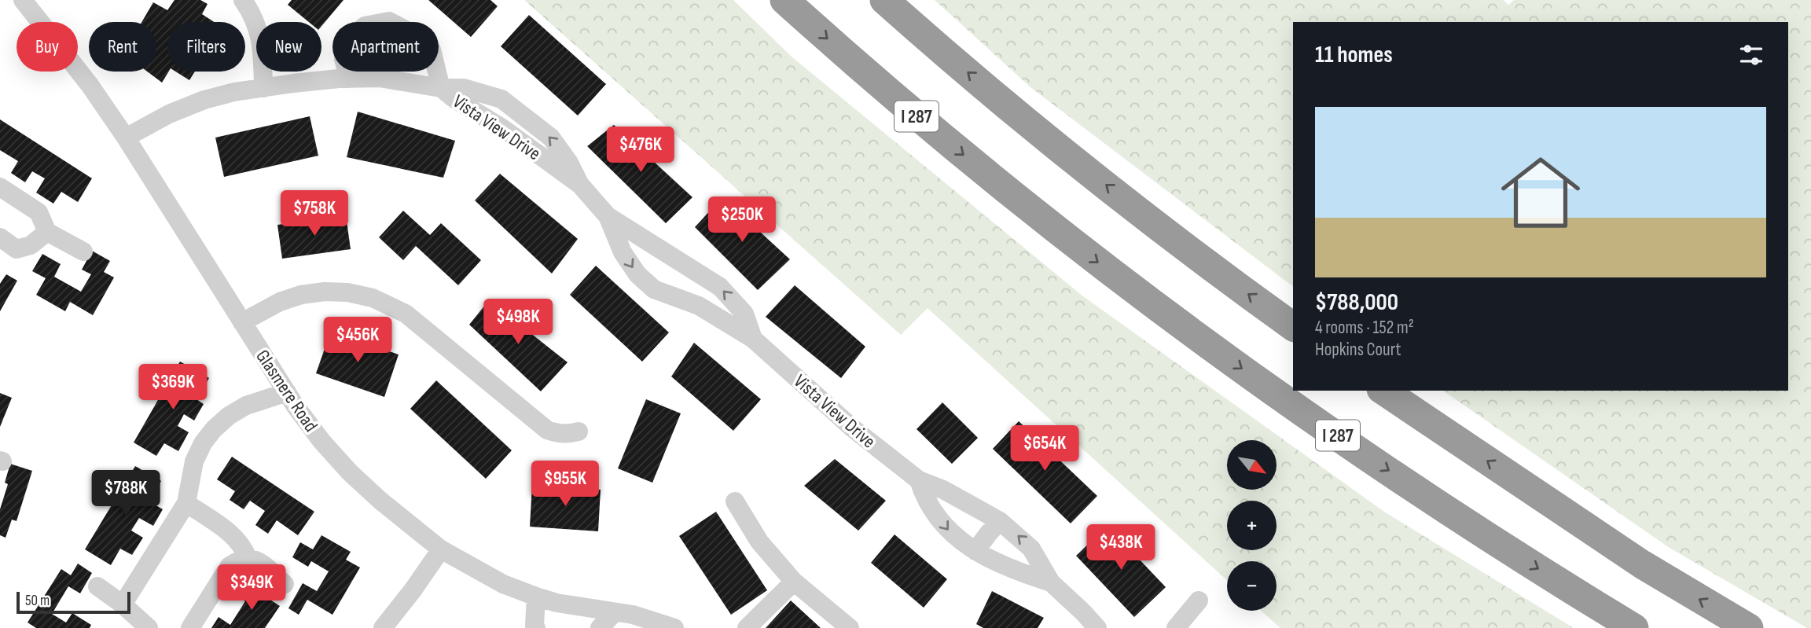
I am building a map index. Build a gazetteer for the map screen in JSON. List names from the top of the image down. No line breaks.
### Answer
{"streets":{"highway":["I 287"],"street":["Vista View Drive","Glasmere Road"]},"crossings":[["Vista View Drive","Glasmere Road"]],"scale_bar":"50 m","north":"bottom right","page":{"chip":["Buy","Rent","Filters","New","Apartment"],"heading":"11 homes","list":[{"name":"$788,000","note":"4 rooms · 152 m² · Hopkins Court"}],"price":["$476K","$758K","$250K","$498K","$456K","$369K","$654K","$955K","$788K","$438K","$349K"],"map_buttons":["+","−"],"scale":"50 m"}}
